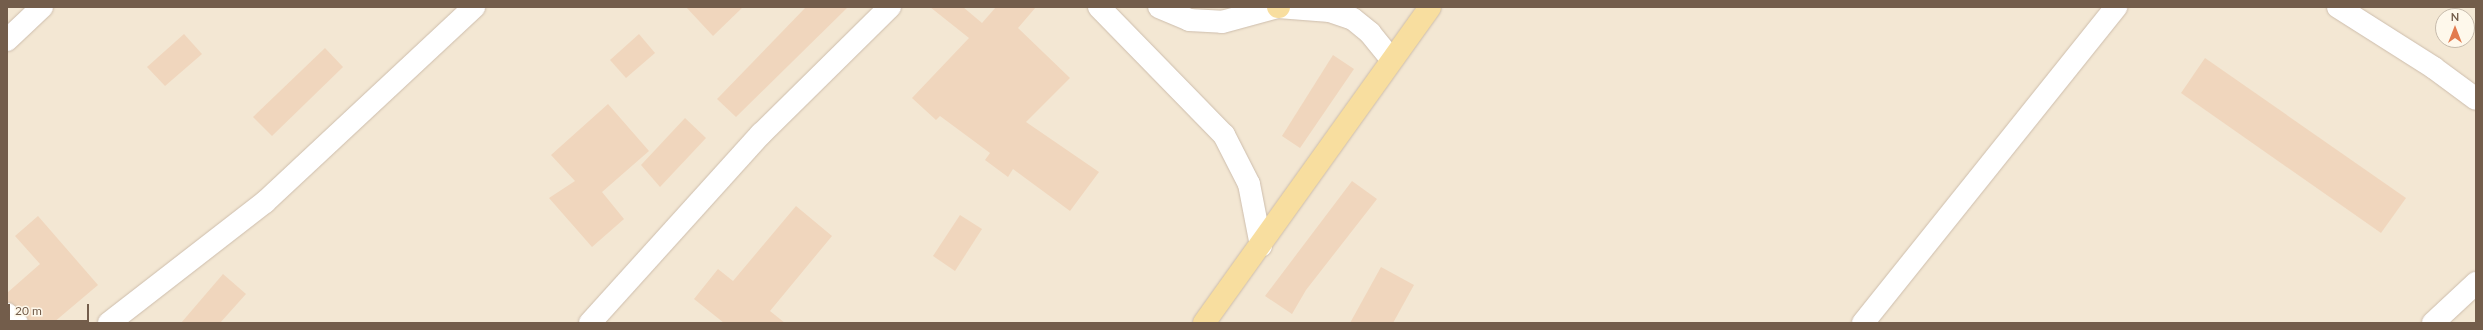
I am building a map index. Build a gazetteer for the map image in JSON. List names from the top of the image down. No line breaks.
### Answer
{"scale_bar":"20 m","north":"top"}
